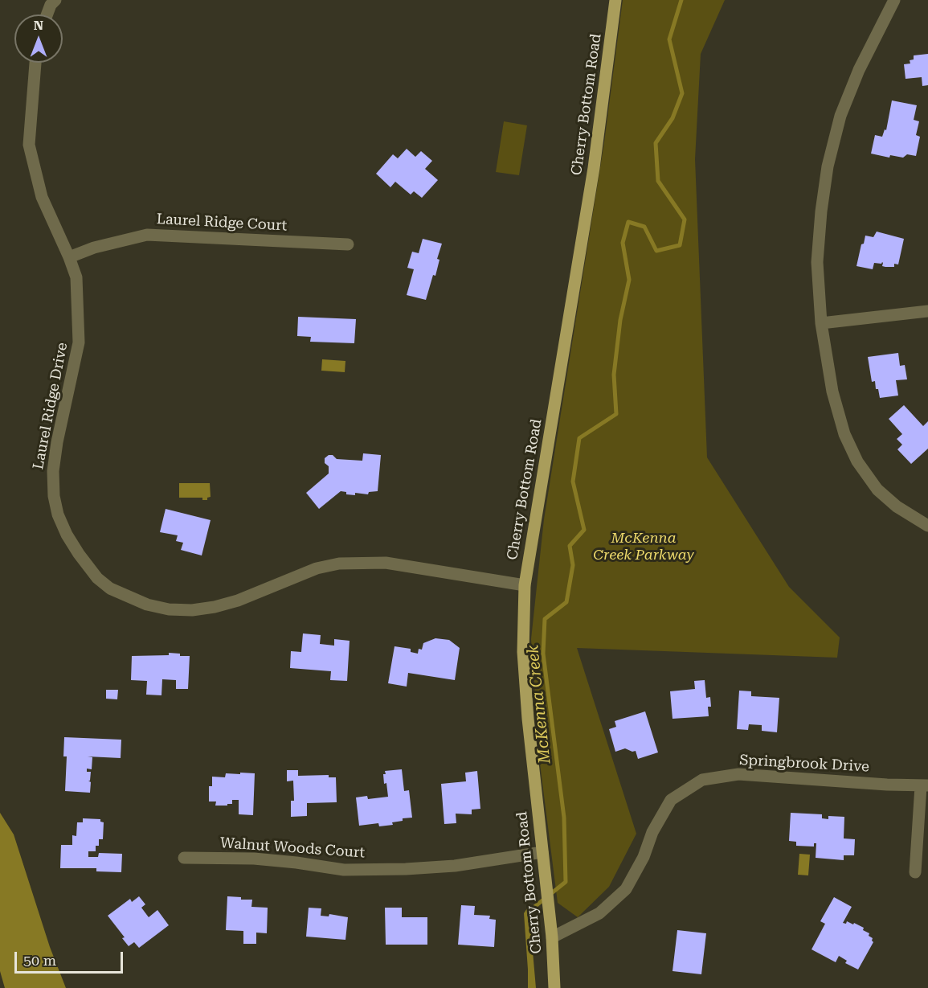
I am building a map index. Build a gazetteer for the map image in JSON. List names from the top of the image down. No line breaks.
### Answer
{"streets":{"main road":["Cherry Bottom Road"],"street":["Laurel Ridge Court","Laurel Ridge Drive","Springbrook Drive","Walnut Woods Court"]},"crossings":[["Cherry Bottom Road","Laurel Ridge Drive"],["Cherry Bottom Road","Springbrook Drive"],["Cherry Bottom Road","Walnut Woods Court"],["Laurel Ridge Court","Laurel Ridge Drive"]],"water":["McKenna Creek"],"parks":["McKenna Creek Parkway"],"scale_bar":"50 m","north":"top"}
